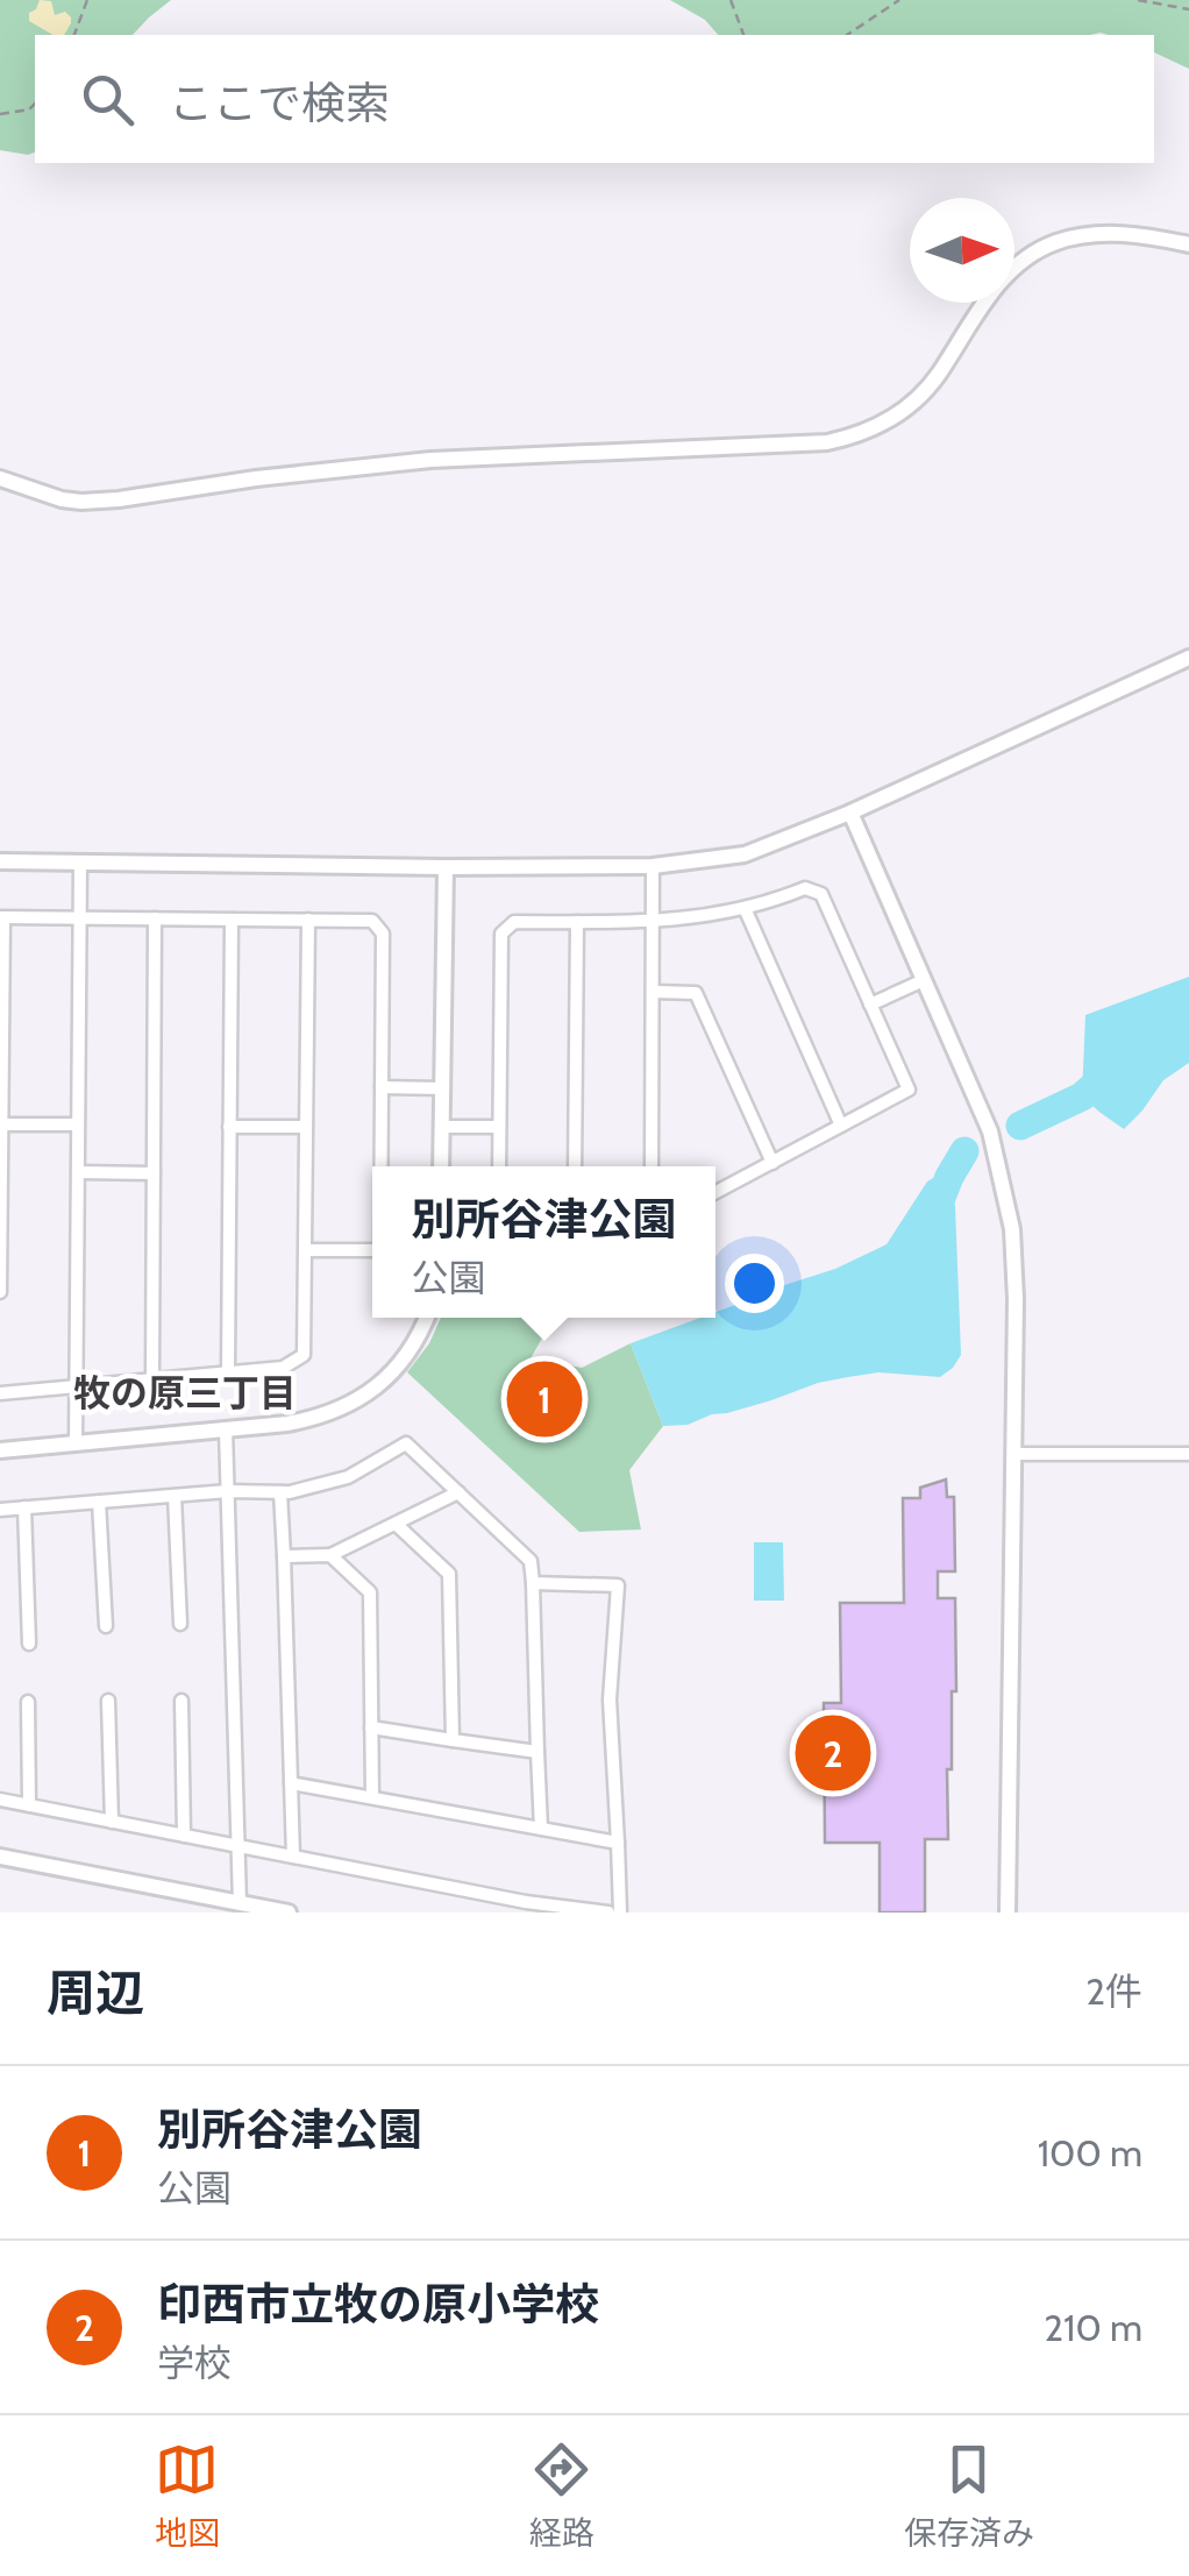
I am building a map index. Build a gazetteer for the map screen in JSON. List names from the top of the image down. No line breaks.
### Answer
{"districts":["牧の原三丁目"],"north":"right","page":{"search":"ここで検索","popup":["別所谷津公園","公園"],"pins":["1","2"],"heading":["周辺","2件"],"list":[{"mark":"1","name":"別所谷津公園","note":"公園","value":"100 m"},{"mark":"2","name":"印西市立牧の原小学校","note":"学校","value":"210 m"}],"nav":["地図","経路","保存済み"]}}
